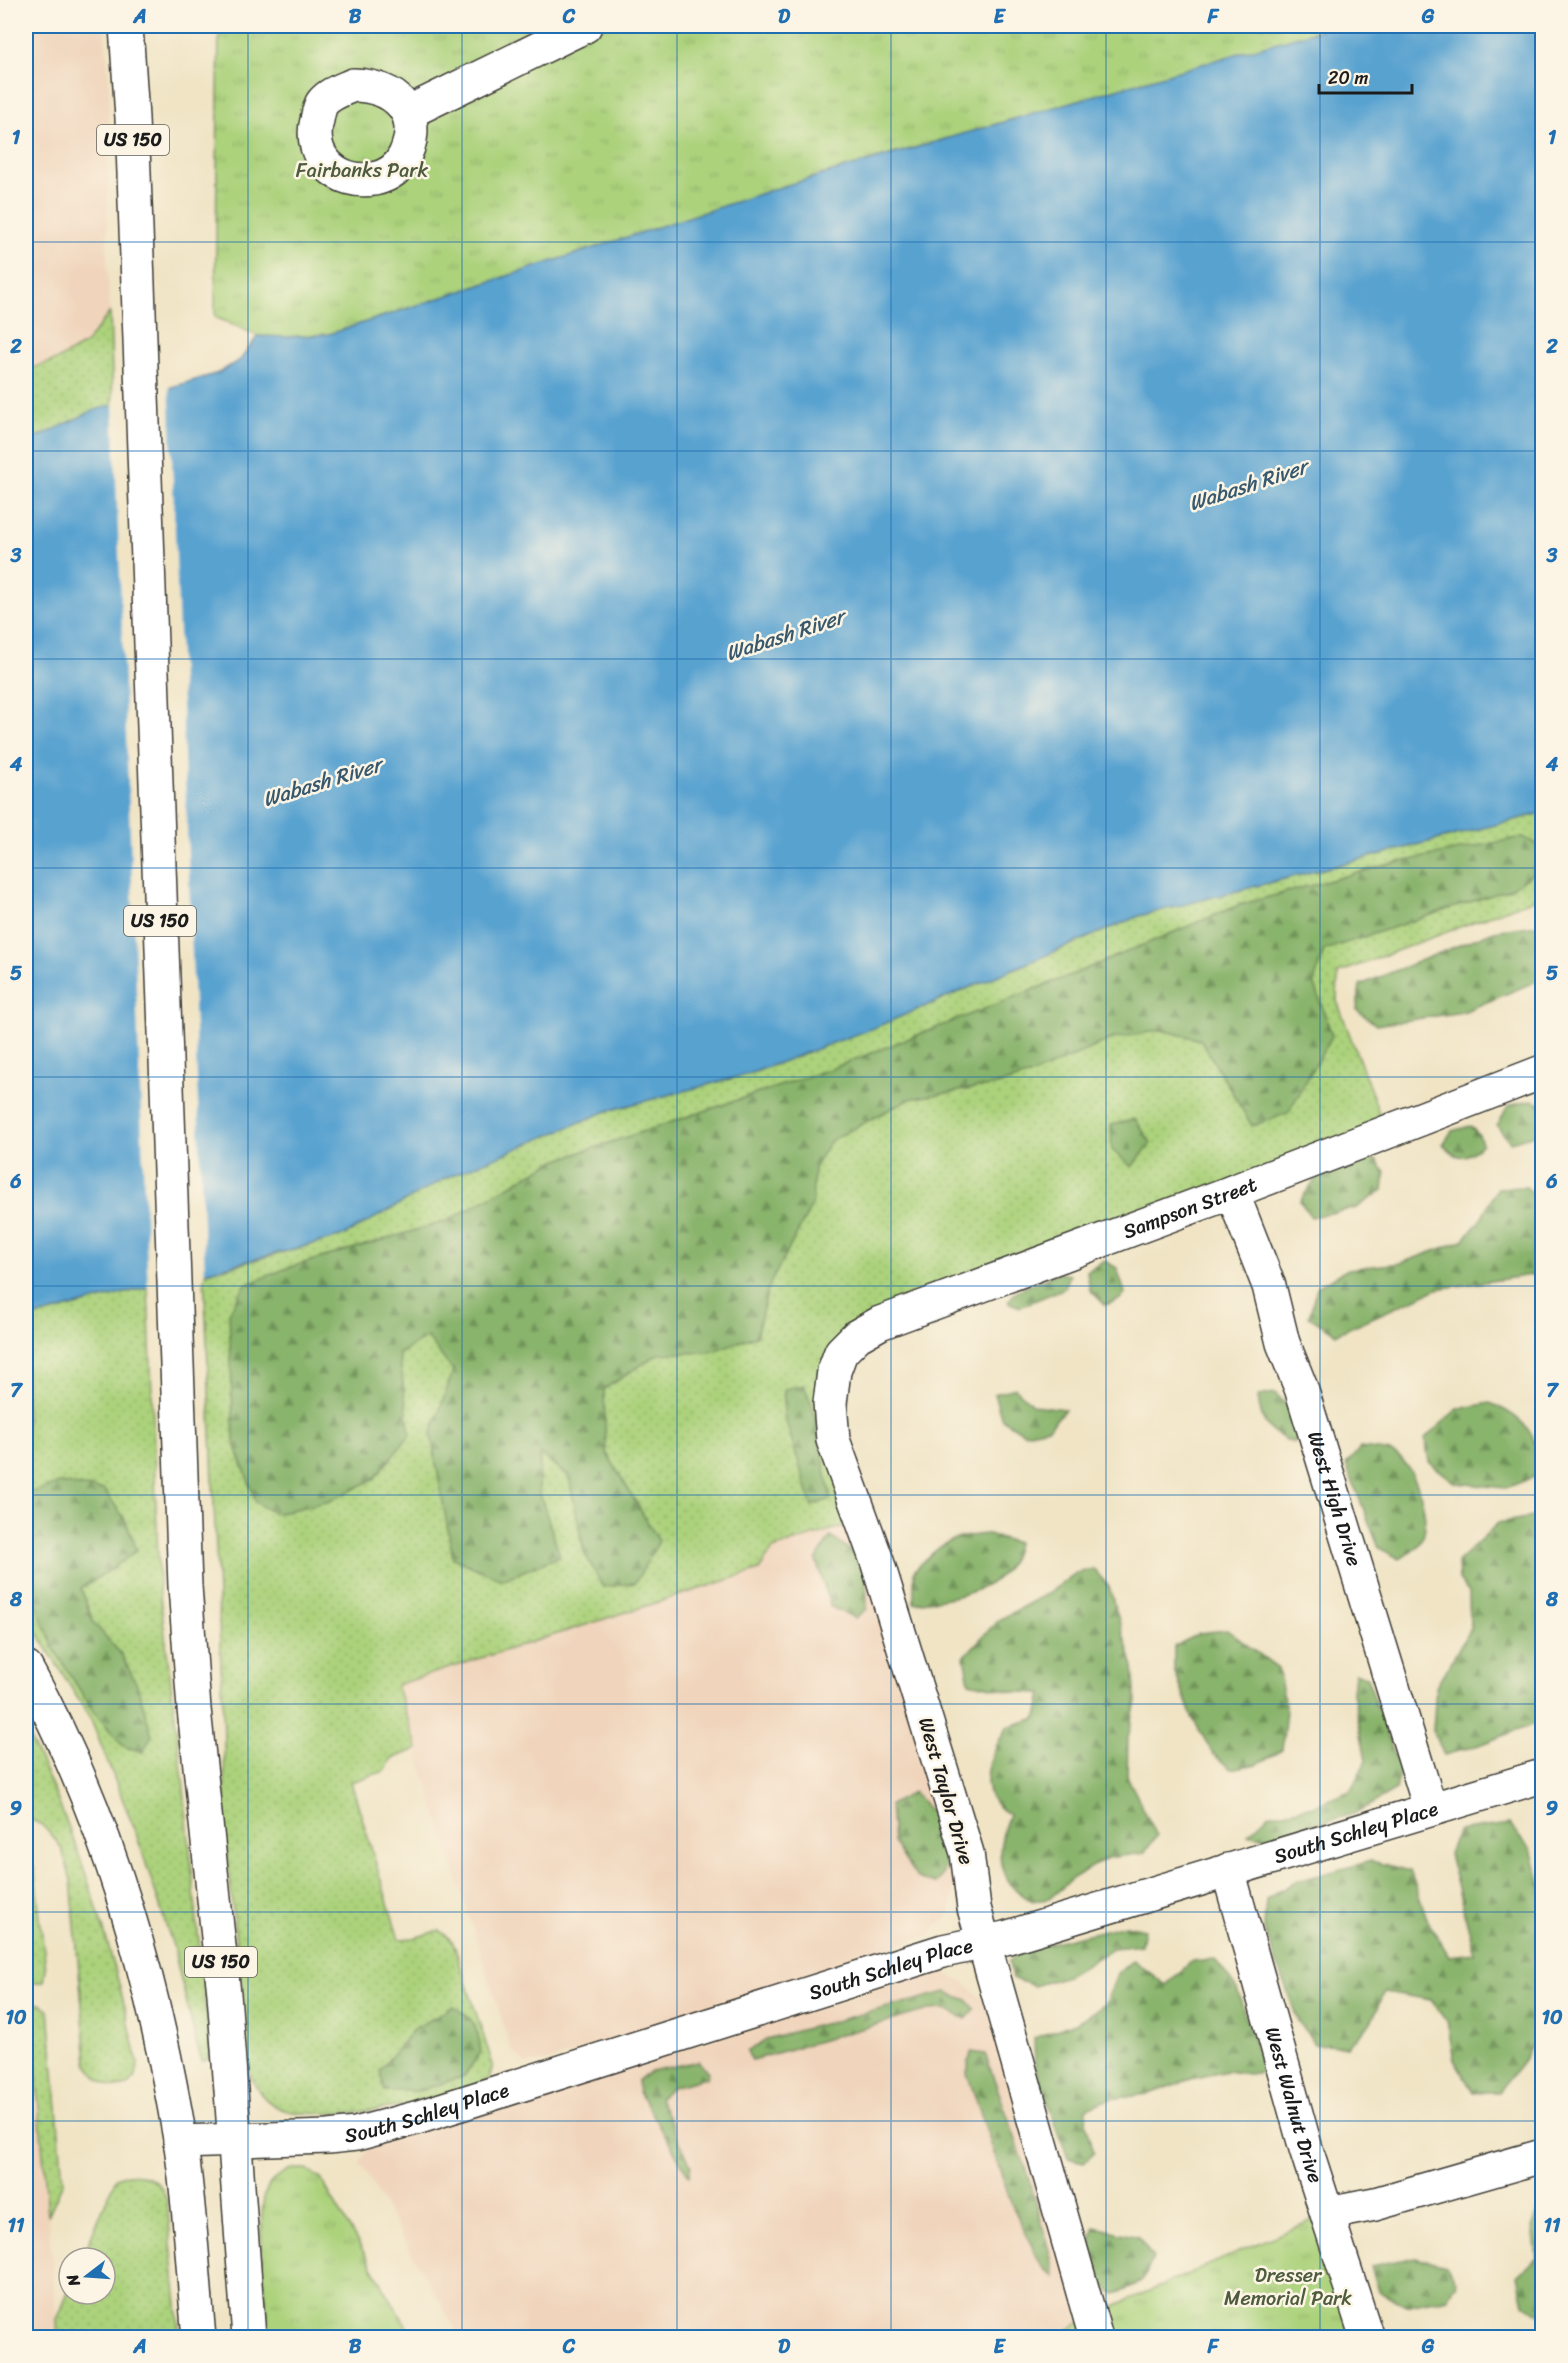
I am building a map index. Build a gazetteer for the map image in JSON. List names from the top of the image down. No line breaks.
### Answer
{"streets":{"street":["US 150","Sampson Street","West High Drive","West Taylor Drive","South Schley Place","West Walnut Drive"]},"crossings":[["US 150","South Schley Place"],["Sampson Street","West High Drive"],["Sampson Street","West Taylor Drive"],["West High Drive","South Schley Place"],["West Taylor Drive","South Schley Place"],["South Schley Place","West Walnut Drive"]],"water":["Wabash River"],"parks":["Fairbanks Park","Dresser Memorial Park"],"scale_bar":"20 m","north":"left","grid":{"columns":["A","B","C","D","E","F","G"],"rows":["1","2","3","4","5","6","7","8","9","10","11"]}}
